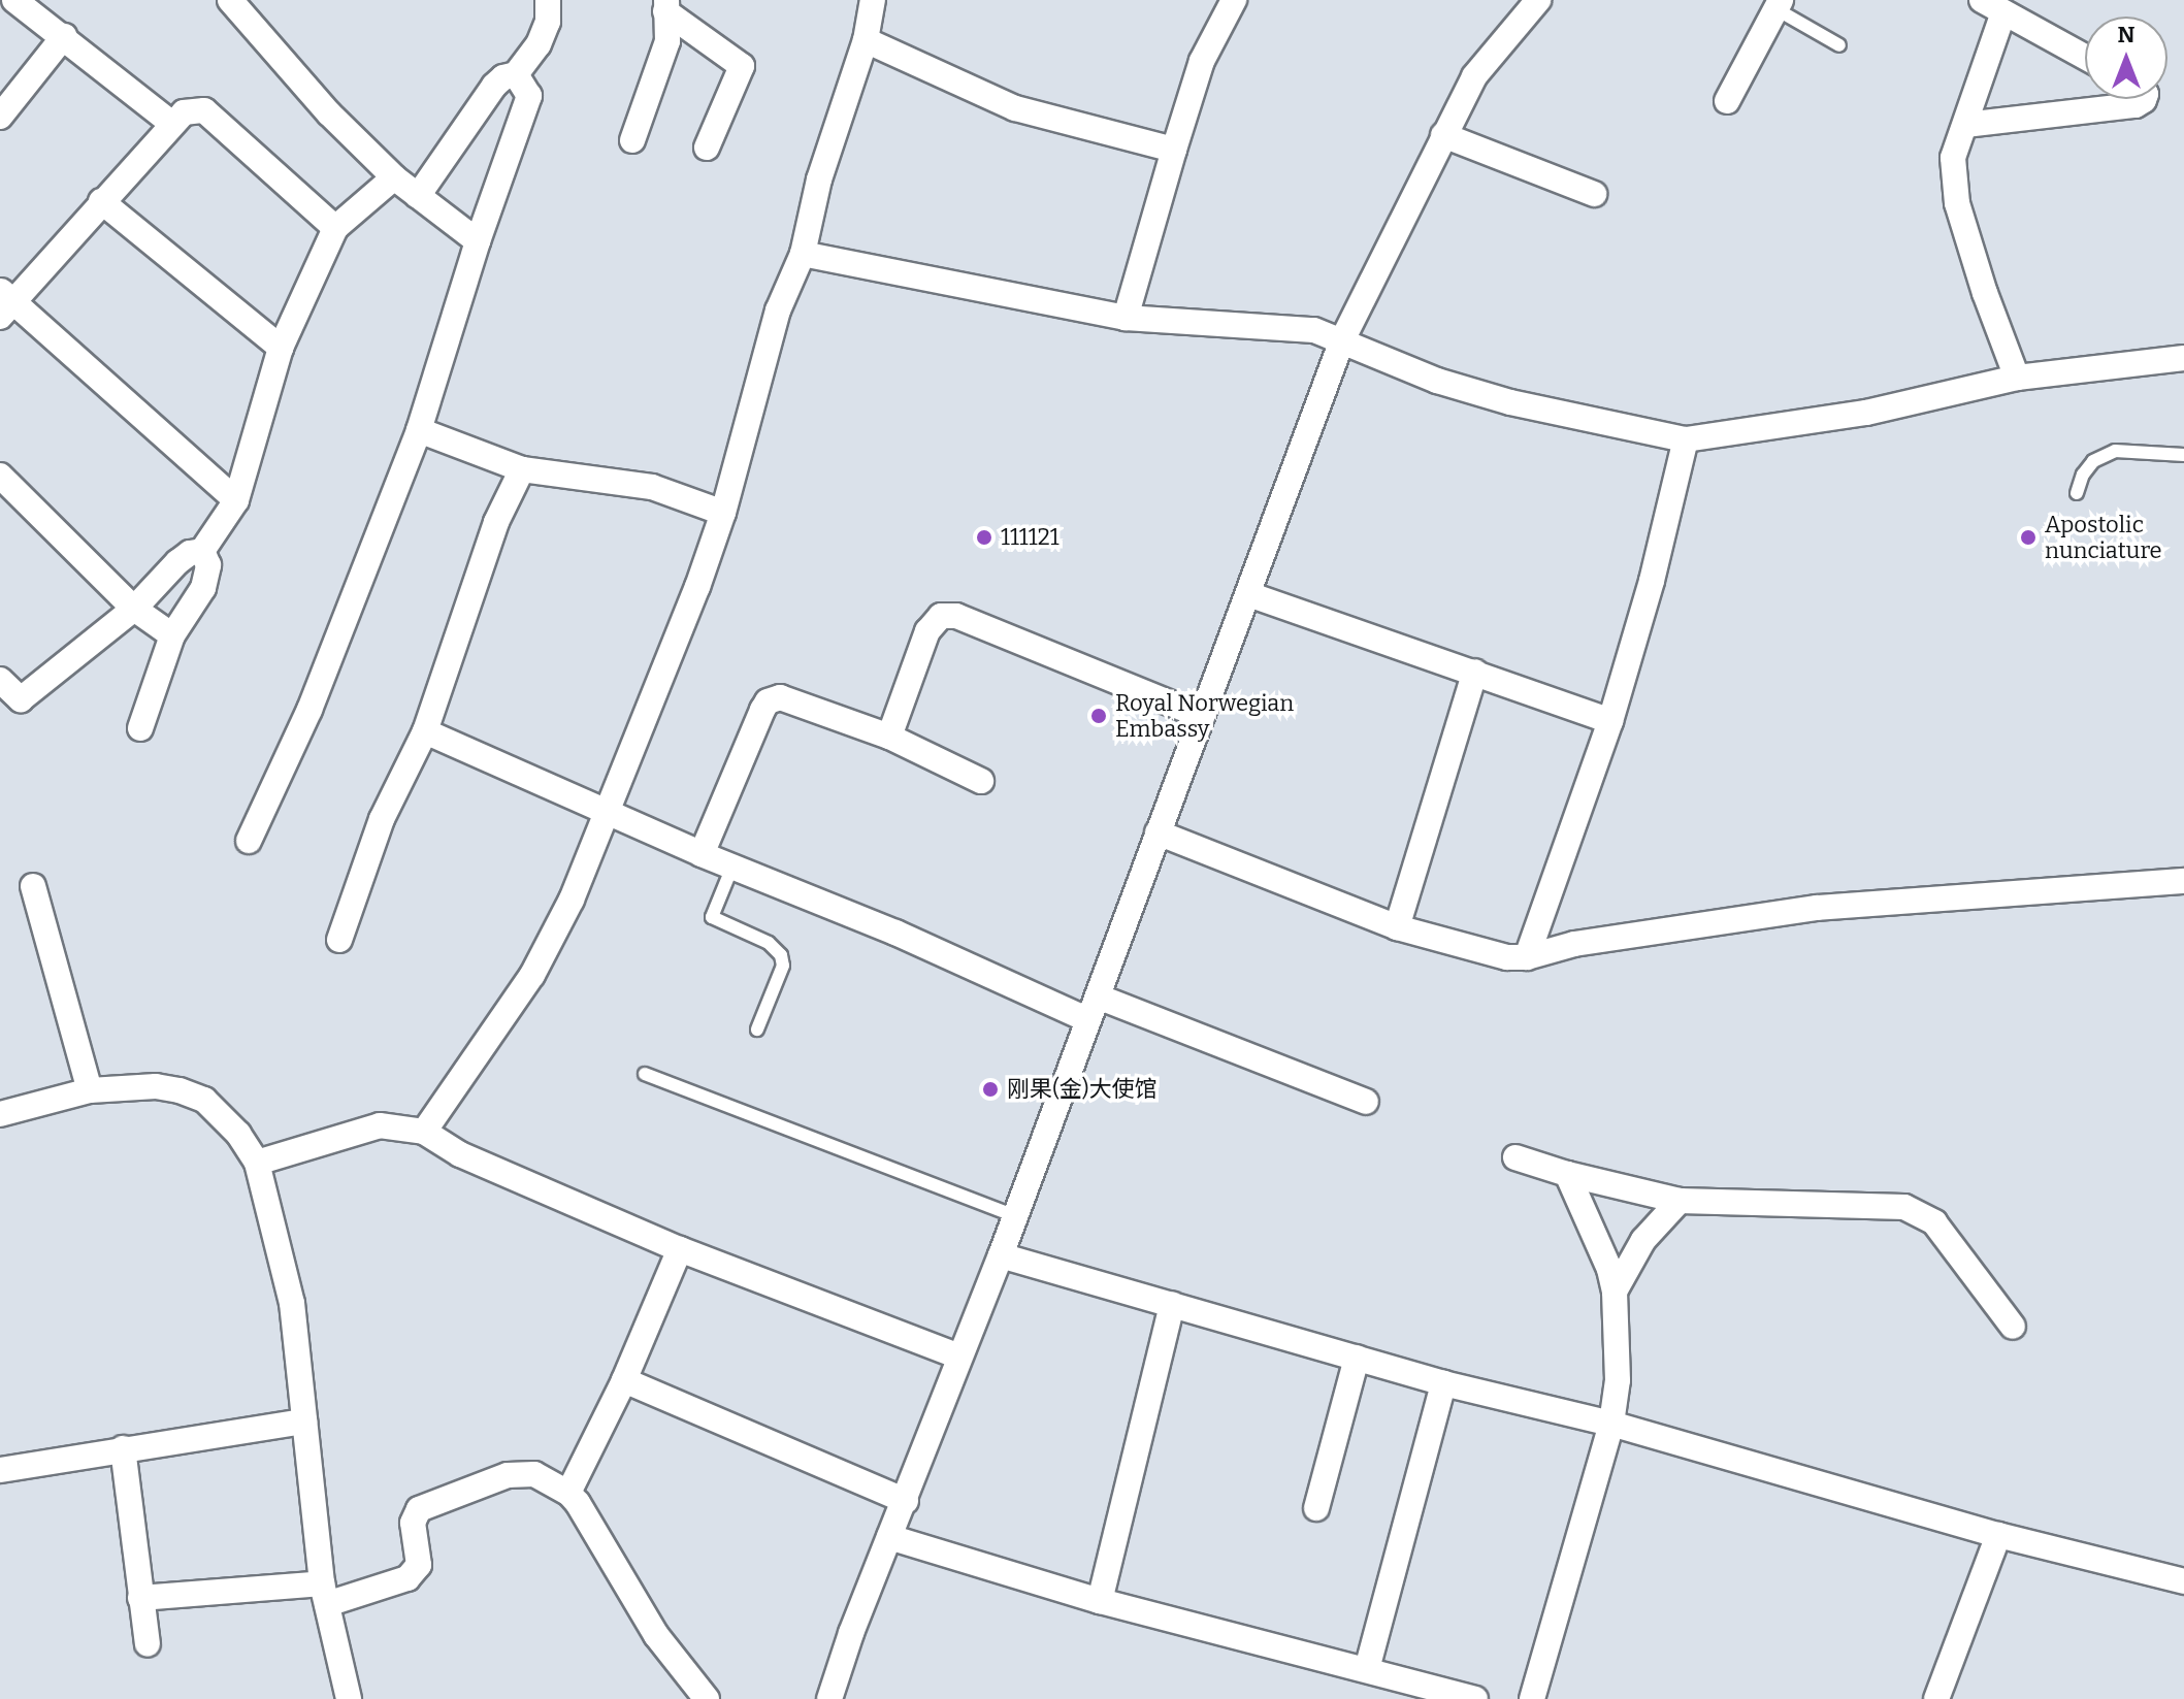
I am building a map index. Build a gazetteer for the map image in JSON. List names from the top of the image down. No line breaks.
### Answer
{"places":["111121","Apostolic nunciature","Royal Norwegian Embassy","刚果(金)大使馆"],"north":"top"}
